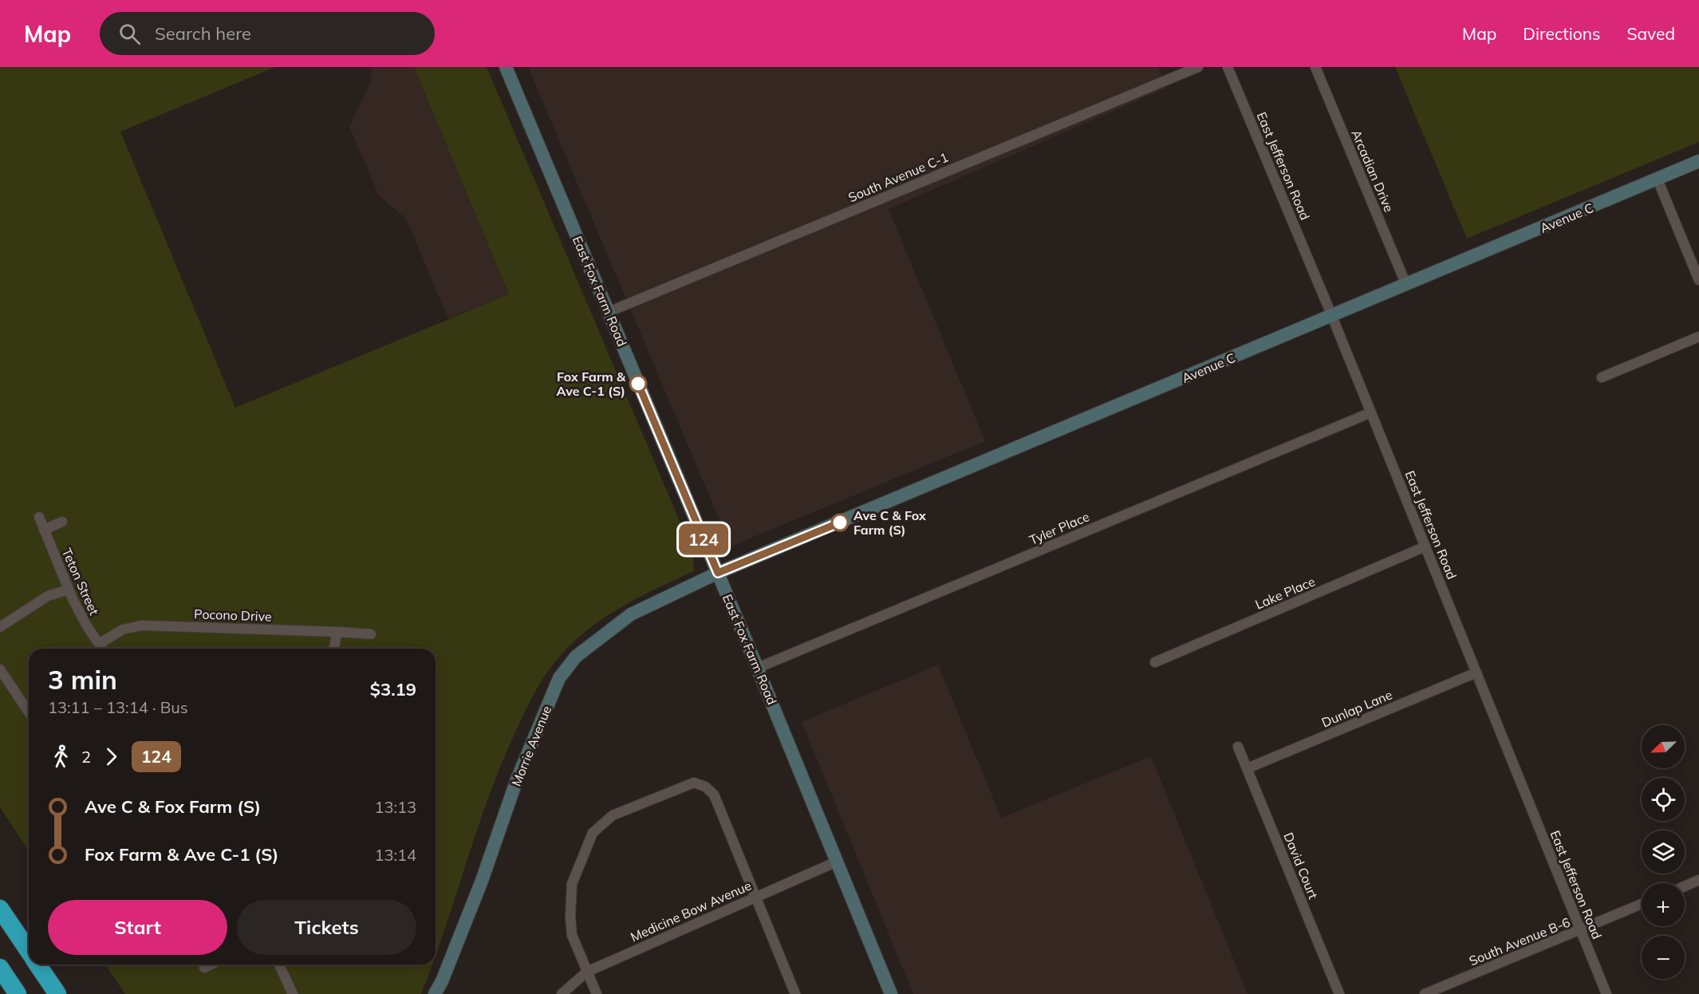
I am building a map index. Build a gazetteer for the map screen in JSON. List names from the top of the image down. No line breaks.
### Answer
{"streets":{"main road":["Avenue C","East Fox Farm Road","Morrie Avenue"],"street":["East Jefferson Road","Arcadian Drive","South Avenue C-1","Tyler Place","Teton Street","Lake Place","Pocono Drive","Dunlap Lane","David Court","Medicine Bow Avenue","South Avenue B-6"]},"crossings":[["East Jefferson Road","Avenue C"],["East Jefferson Road","Tyler Place"],["East Jefferson Road","Lake Place"],["East Jefferson Road","Dunlap Lane"],["East Jefferson Road","South Avenue B-6"],["Arcadian Drive","Avenue C"],["South Avenue C-1","East Fox Farm Road"],["Avenue C","East Fox Farm Road"],["Avenue C","Morrie Avenue"],["East Fox Farm Road","Tyler Place"],["East Fox Farm Road","Morrie Avenue"],["East Fox Farm Road","Medicine Bow Avenue"],["Teton Street","Pocono Drive"],["Dunlap Lane","David Court"]],"places":["Fox Farm & Ave C-1 (S)","Ave C & Fox Farm (S)"],"lines":["bus line 124"],"north":"bottom left","page":{"header":"Map","search":"Search here","nav":["Map","Directions","Saved"],"on_map":"124","heading":["3 min","13:11 – 13:14 · Bus","$3.19"],"map_buttons":["+","−"],"legs":["2","124"],"list":[{"name":"Ave C & Fox Farm (S)","value":"13:13"},{"name":"Fox Farm & Ave C-1 (S)","value":"13:14"}],"buttons":["Start","Tickets"]}}
